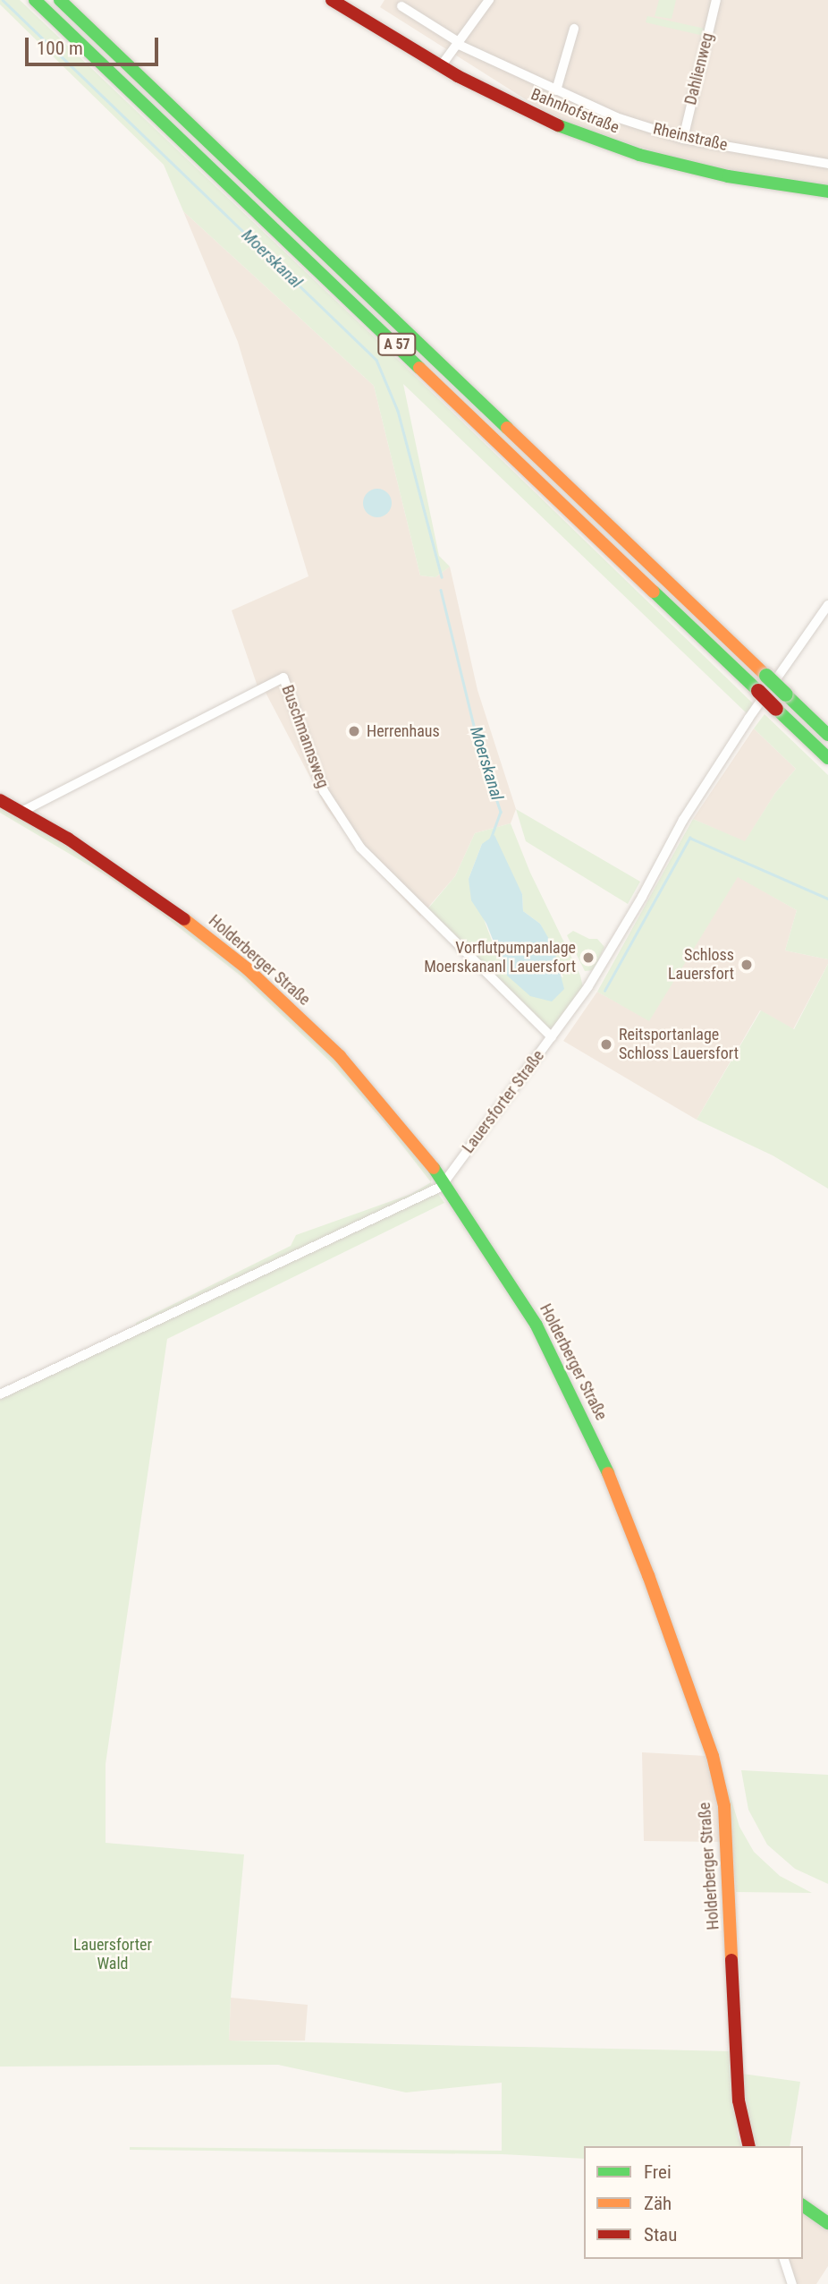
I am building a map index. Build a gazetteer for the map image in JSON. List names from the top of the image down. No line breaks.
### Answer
{"streets":{"main road":["Bahnhofstraße","A 57","Holderberger Straße"],"street":["Dahlienweg","Rheinstraße","Buschmannsweg","Lauersforter Straße"]},"crossings":[["Dahlienweg","Rheinstraße"],["Buschmannsweg","Holderberger Straße"],["Buschmannsweg","Lauersforter Straße"],["Holderberger Straße","Lauersforter Straße"]],"water":["Moerskanal"],"parks":["Lauersforter Wald"],"places":["Herrenhaus","Vorflutpumpanlage Moerskananl Lauersfort","Schloss Lauersfort","Reitsportanlage Schloss Lauersfort"],"legend":["Frei","Zäh","Stau"],"scale_bar":"100 m"}
